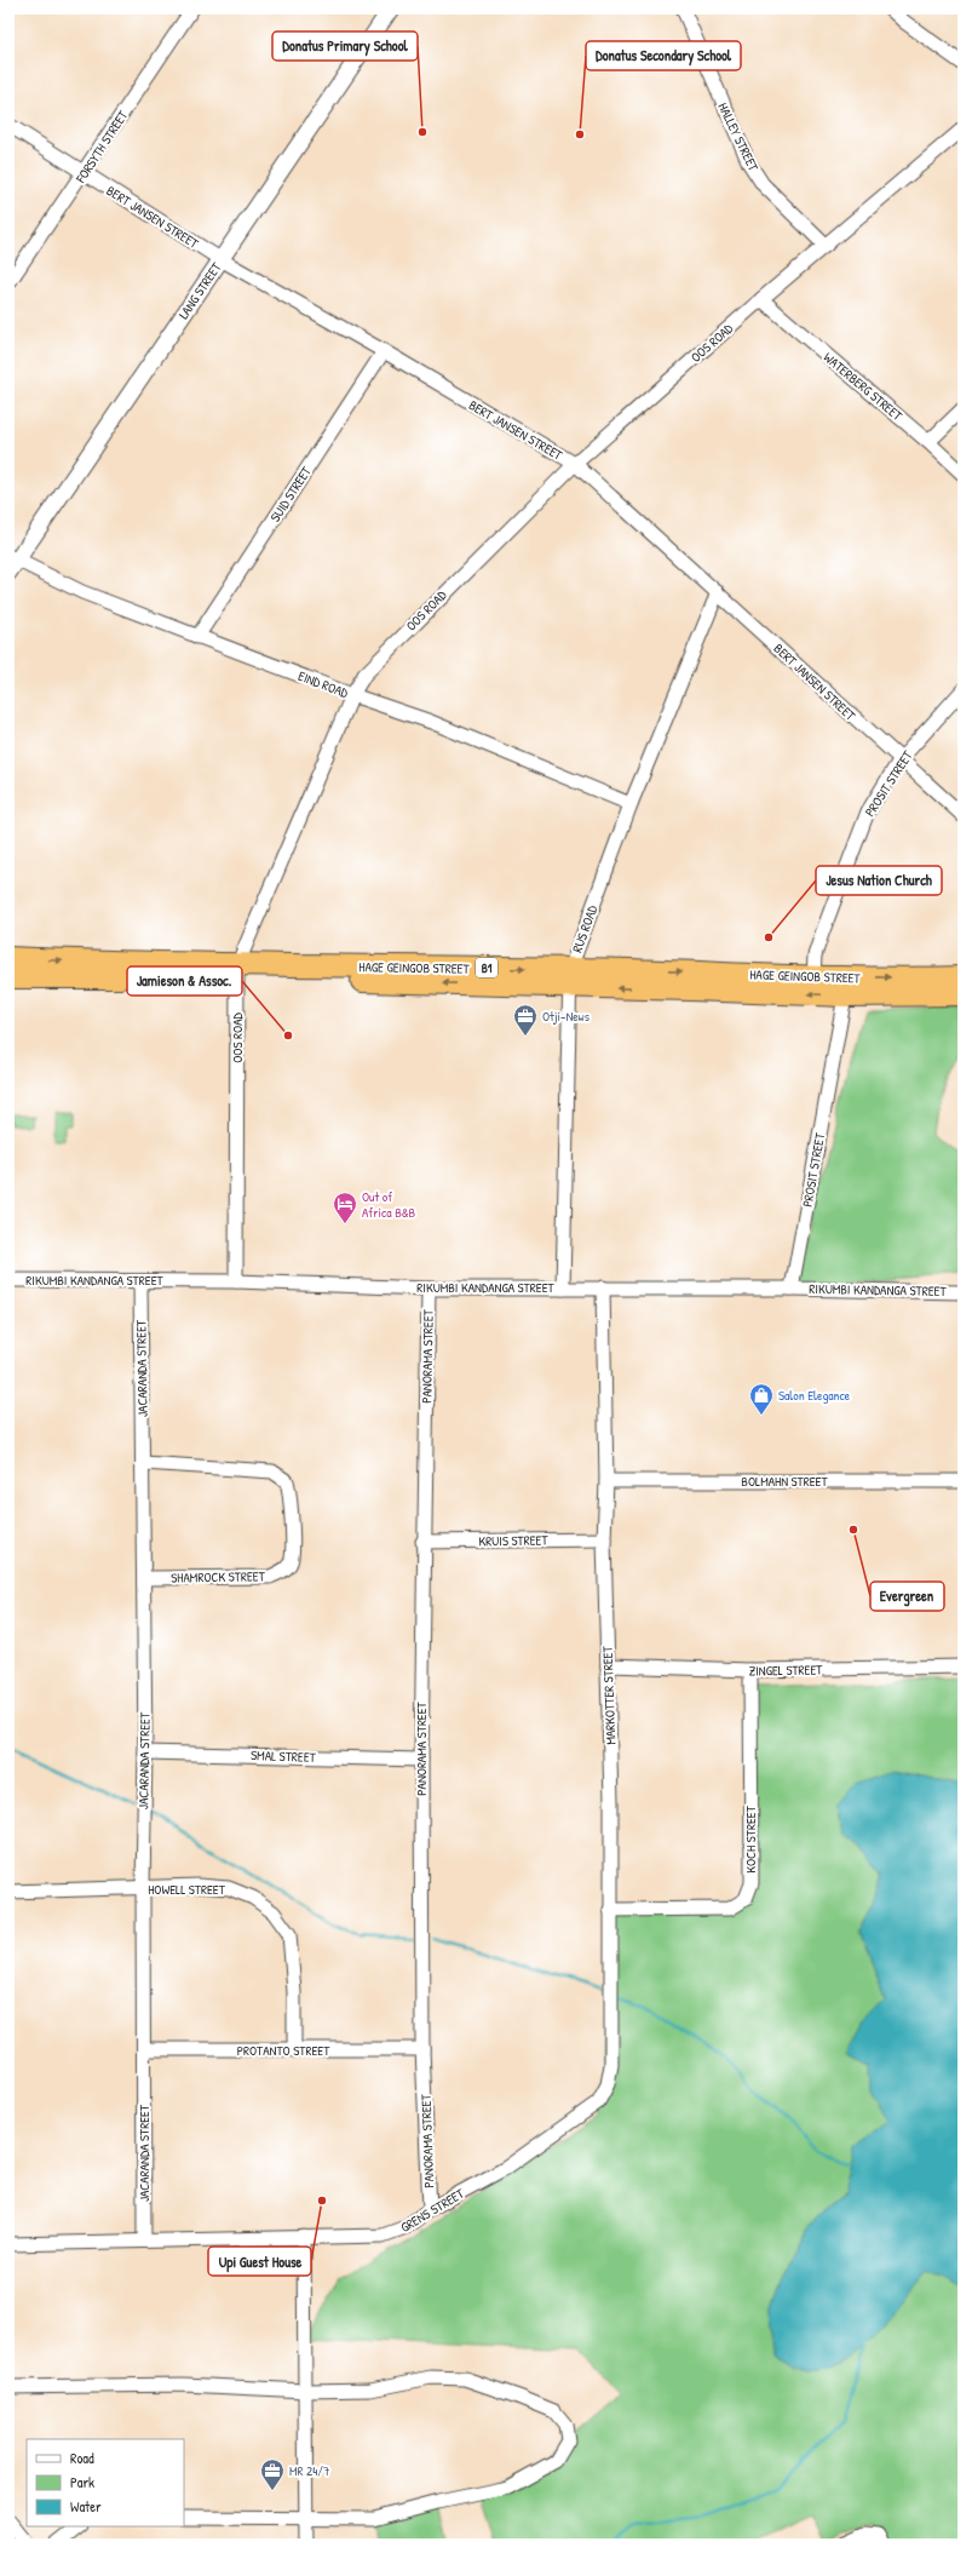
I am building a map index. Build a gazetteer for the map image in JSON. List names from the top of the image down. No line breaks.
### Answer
{"streets":{"highway":["HAGE GEINGOB STREET","B1"],"street":["HALLEY STREET","FORSYTH STREET","BERT JANSEN STREET","LANG STREET","OOS ROAD","WATERBERG STREET","SUID STREET","EIND ROAD","PROSIT STREET","RUS ROAD","RIKUMBI KANDANGA STREET","PANORAMA STREET","JACARANDA STREET","BOLMAHN STREET","KRUIS STREET","SHAMROCK STREET","ZINGEL STREET","MARKOTTER STREET","SMAL STREET","KOCH STREET","HOWELL STREET","PROTANTO STREET","GRENS STREET"]},"crossings":[["HALLEY STREET","OOS ROAD"],["FORSYTH STREET","BERT JANSEN STREET"],["BERT JANSEN STREET","LANG STREET"],["BERT JANSEN STREET","OOS ROAD"],["BERT JANSEN STREET","SUID STREET"],["BERT JANSEN STREET","PROSIT STREET"],["BERT JANSEN STREET","RUS ROAD"],["LANG STREET","EIND ROAD"],["OOS ROAD","WATERBERG STREET"],["OOS ROAD","EIND ROAD"],["OOS ROAD","HAGE GEINGOB STREET"],["OOS ROAD","RIKUMBI KANDANGA STREET"],["SUID STREET","EIND ROAD"],["EIND ROAD","RUS ROAD"],["PROSIT STREET","HAGE GEINGOB STREET"],["PROSIT STREET","RIKUMBI KANDANGA STREET"],["RUS ROAD","HAGE GEINGOB STREET"],["RUS ROAD","RIKUMBI KANDANGA STREET"],["RIKUMBI KANDANGA STREET","PANORAMA STREET"],["RIKUMBI KANDANGA STREET","JACARANDA STREET"],["RIKUMBI KANDANGA STREET","MARKOTTER STREET"],["PANORAMA STREET","KRUIS STREET"],["PANORAMA STREET","SMAL STREET"],["PANORAMA STREET","PROTANTO STREET"],["PANORAMA STREET","GRENS STREET"],["JACARANDA STREET","SHAMROCK STREET"],["JACARANDA STREET","SMAL STREET"],["JACARANDA STREET","HOWELL STREET"],["JACARANDA STREET","PROTANTO STREET"],["JACARANDA STREET","GRENS STREET"],["BOLMAHN STREET","MARKOTTER STREET"],["KRUIS STREET","MARKOTTER STREET"],["ZINGEL STREET","MARKOTTER STREET"],["ZINGEL STREET","KOCH STREET"],["MARKOTTER STREET","KOCH STREET"],["MARKOTTER STREET","GRENS STREET"],["HOWELL STREET","PROTANTO STREET"]],"places":{"other":["Donatus Primary School","Donatus Secondary School","Jesus Nation Church","Jamieson & Assoc.","Evergreen","Upi Guest House"],"office":["Otji-News","MR 24/7"],"hotel":["Out of Africa B&B"],"shop":["Salon Elegance"]},"legend":["Road","Park","Water"]}
